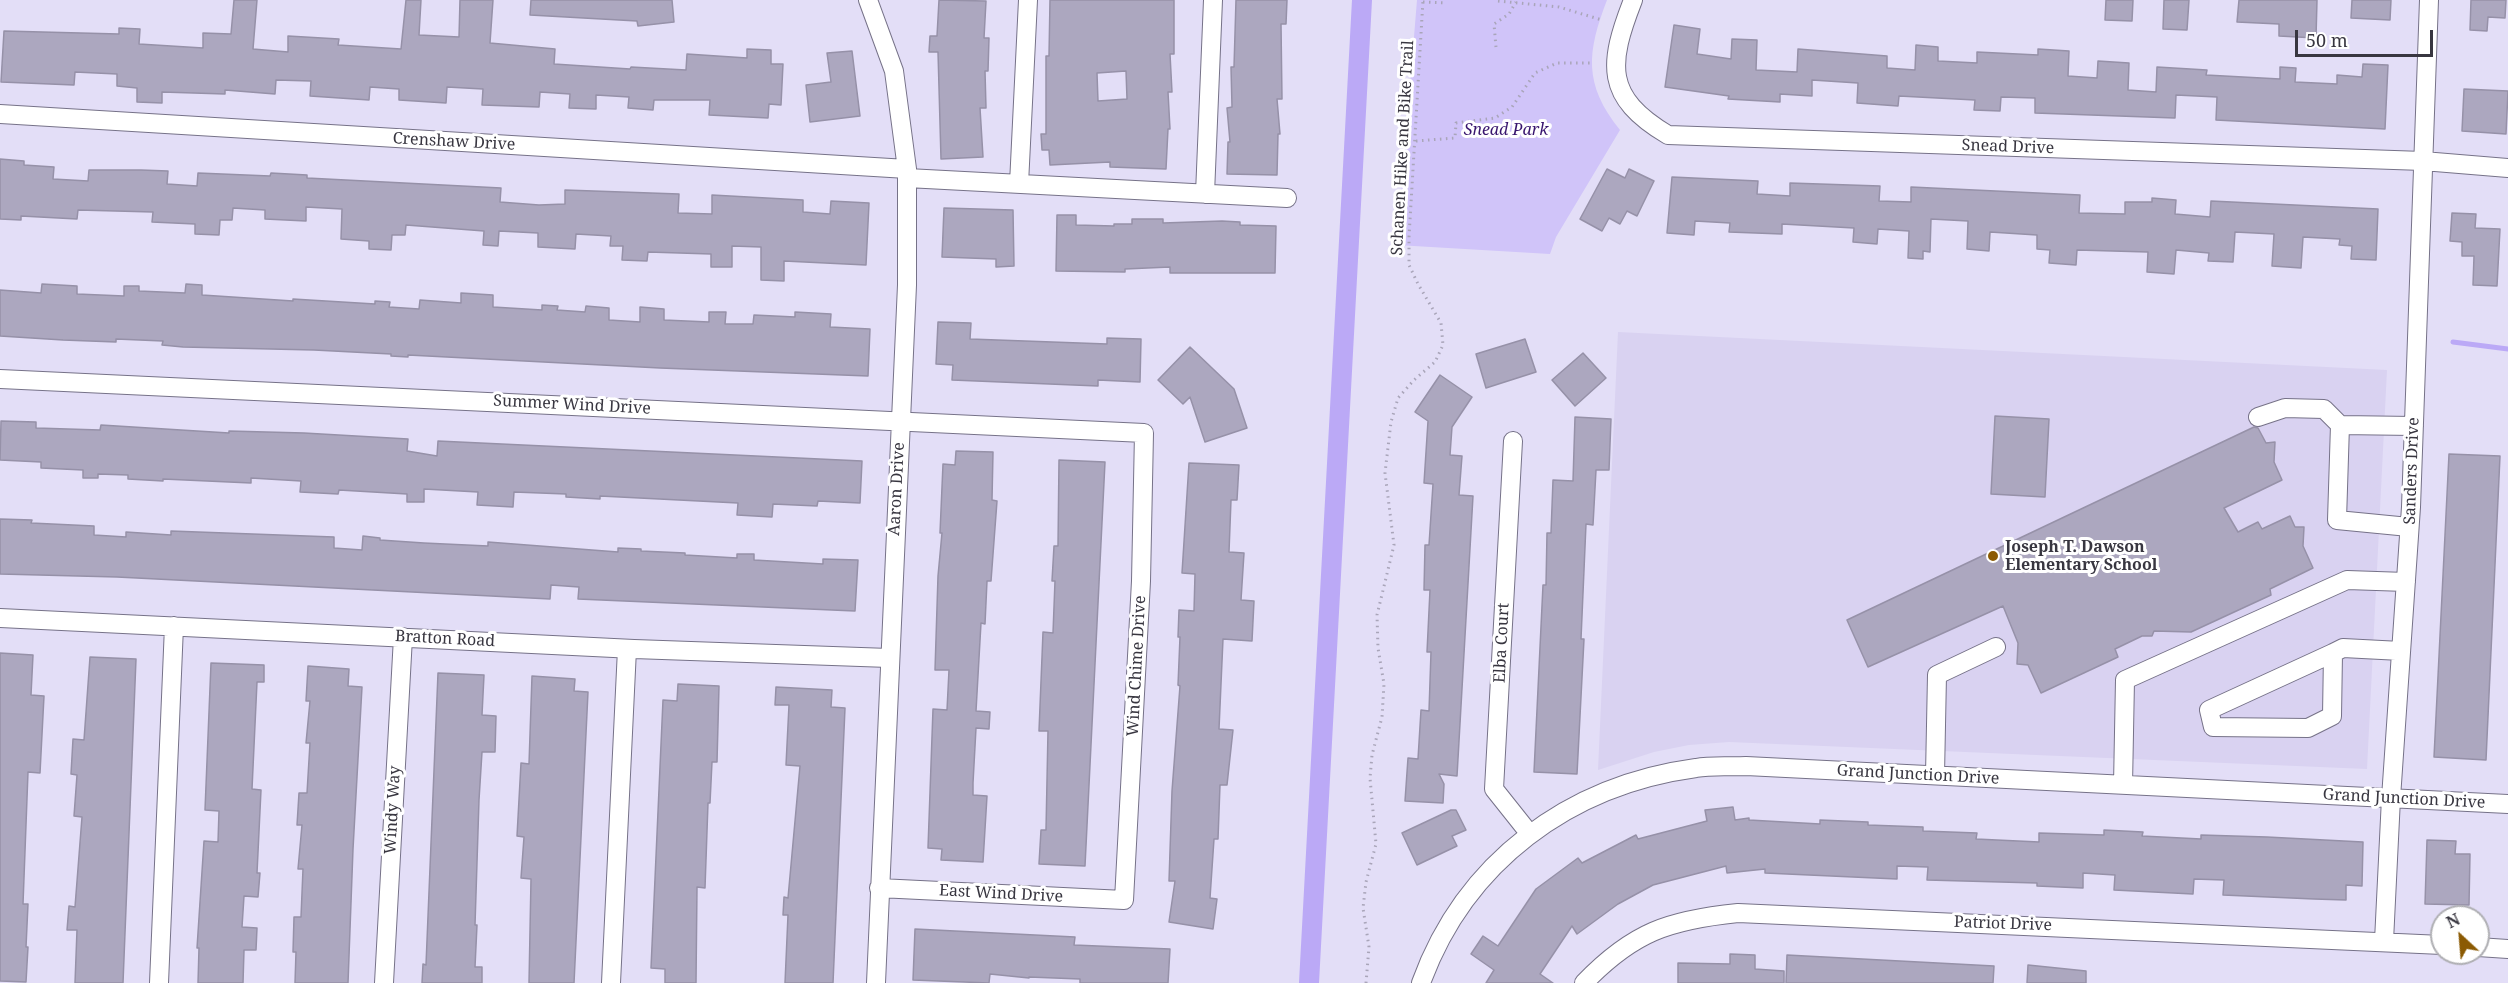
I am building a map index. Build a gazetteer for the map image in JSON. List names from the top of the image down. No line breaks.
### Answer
{"streets":{"street":["Crenshaw Drive","Snead Drive","Summer Wind Drive","Sanders Drive","Aaron Drive","Bratton Road","Elba Court","Wind Chime Drive","Grand Junction Drive","Windy Way","East Wind Drive","Patriot Drive"],"path":["Schanen Hike and Bike Trail"]},"crossings":[["Crenshaw Drive","Aaron Drive"],["Snead Drive","Sanders Drive"],["Summer Wind Drive","Aaron Drive"],["Summer Wind Drive","Wind Chime Drive"],["Sanders Drive","Grand Junction Drive"],["Sanders Drive","Patriot Drive"],["Aaron Drive","Bratton Road"],["Aaron Drive","East Wind Drive"],["Bratton Road","Windy Way"],["Elba Court","Grand Junction Drive"],["Wind Chime Drive","East Wind Drive"]],"parks":["Snead Park"],"places":["Joseph T. Dawson Elementary School"],"scale_bar":"50 m","north":"top left"}
